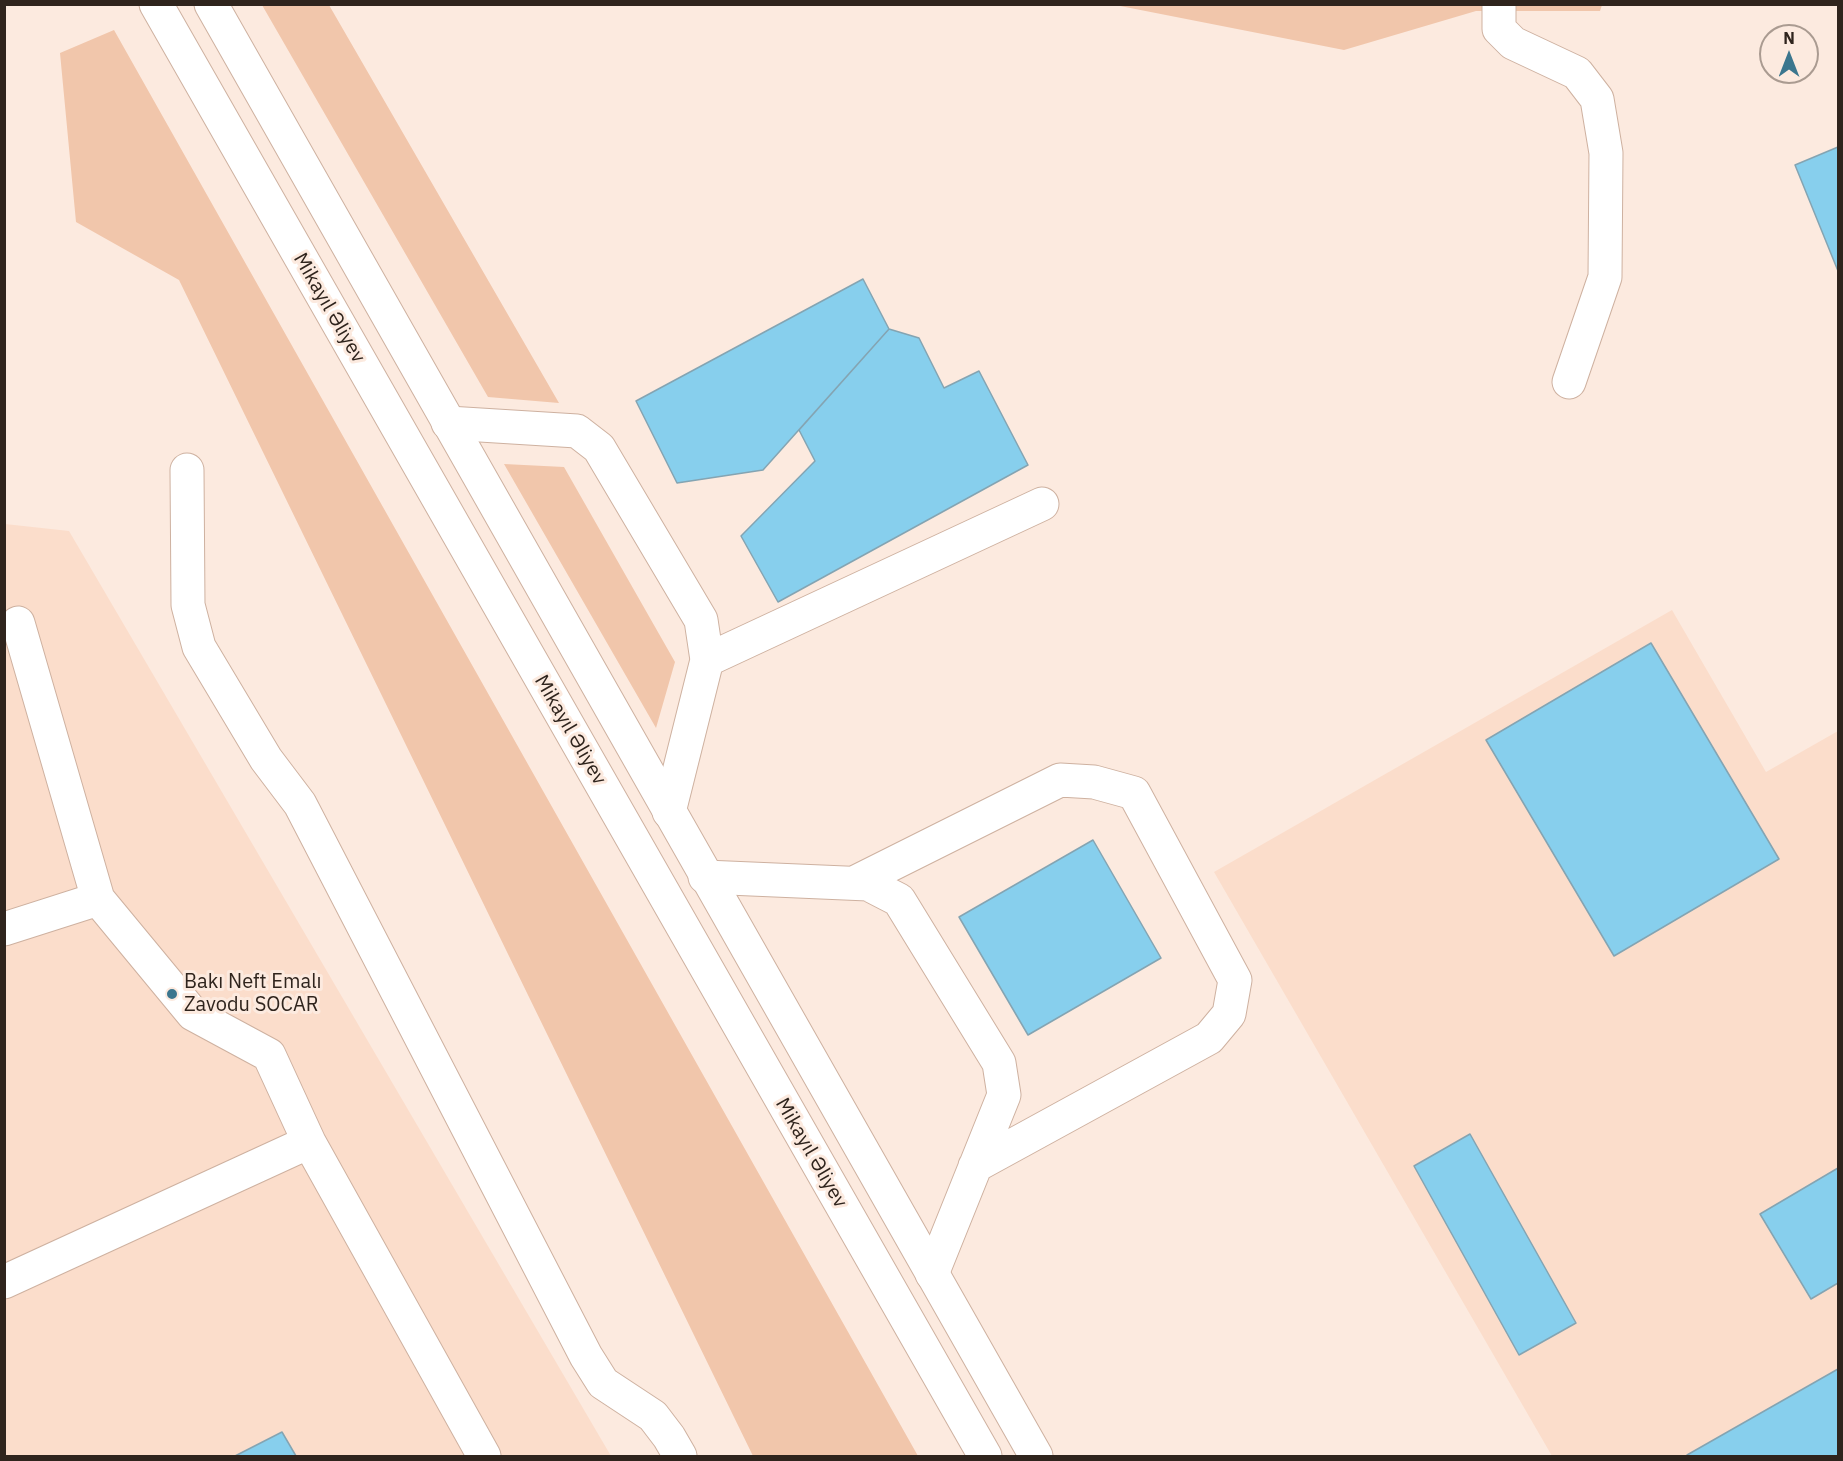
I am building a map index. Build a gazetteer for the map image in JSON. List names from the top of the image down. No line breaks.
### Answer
{"streets":{"main road":["Mikayıl Əliyev"]},"places":["Bakı Neft Emalı Zavodu SOCAR"],"north":"top"}
